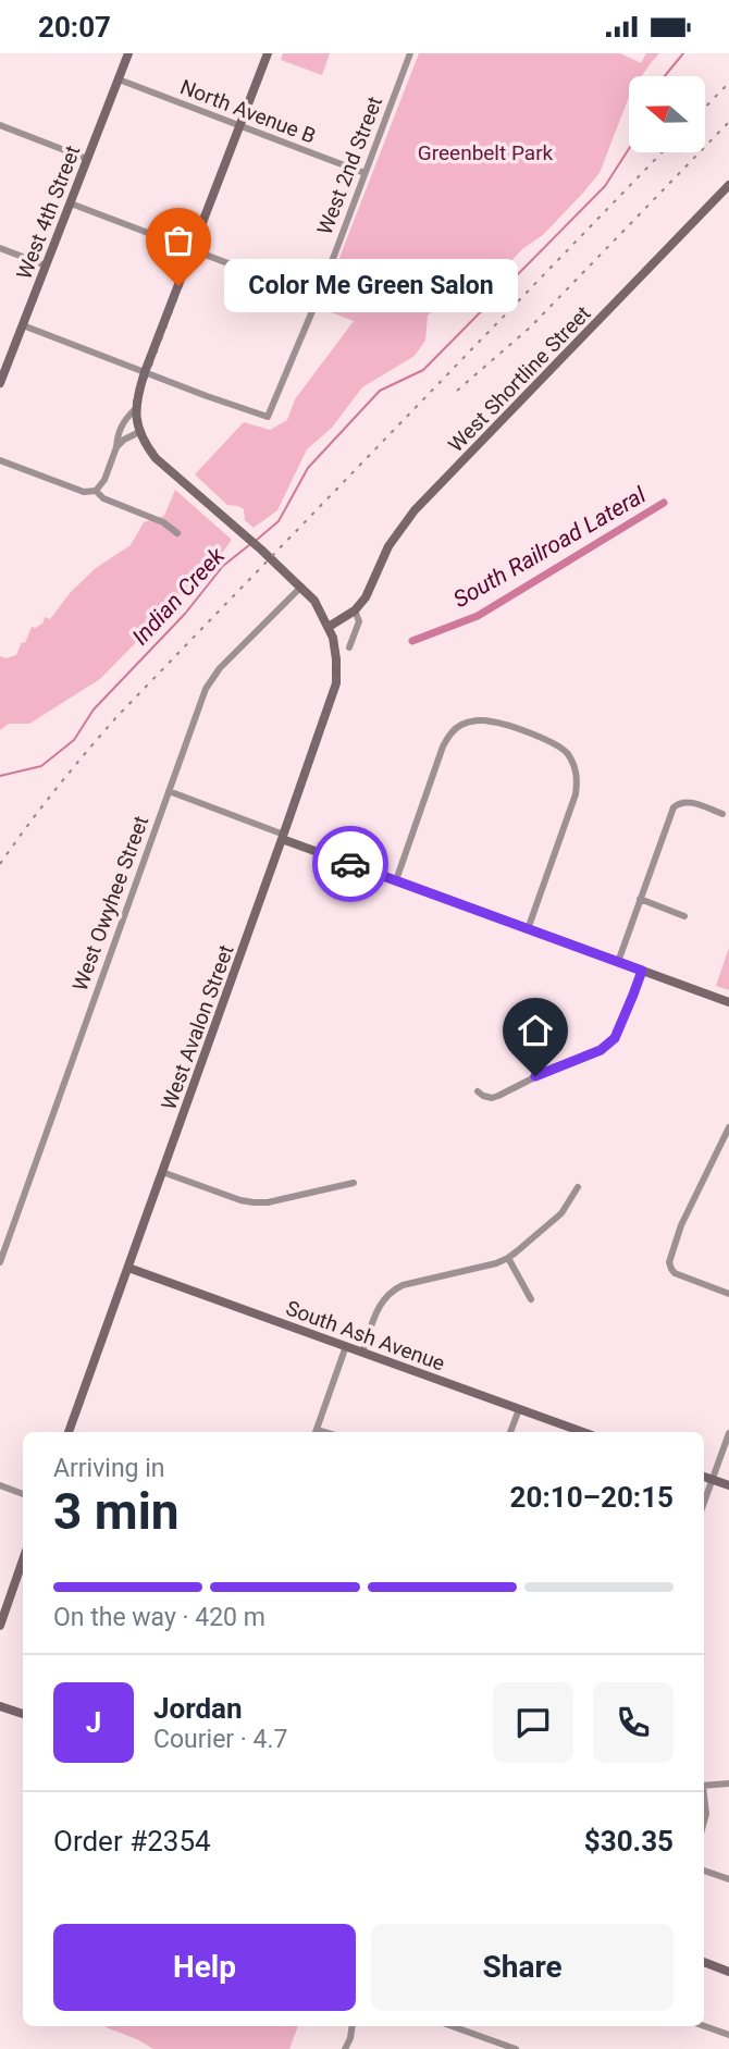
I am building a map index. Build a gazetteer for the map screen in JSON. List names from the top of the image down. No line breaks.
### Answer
{"streets":{"main road":["West 4th Street","West Shortline Street","West Avalon Street","South Ash Avenue"],"street":["North Avenue B","West 2nd Street","West Owyhee Street"]},"crossings":[["North Avenue B","West 2nd Street"],["North Avenue B","West 4th Street"],["West Shortline Street","West Avalon Street"],["West Owyhee Street","West Avalon Street"],["West Avalon Street","South Ash Avenue"]],"water":["South Railroad Lateral","Indian Creek"],"parks":["Greenbelt Park"],"places":["Color Me Green Salon"],"north":"left","page":{"status":"20:07","bubble":"Color Me Green Salon","heading":["3 min","Arriving in","20:10–20:15"],"panel":["Jordan","Courier · 4.7","Order #2354","$30.35"],"bar":"On the way · 420 m","round":"J","buttons":["Help","Share"]}}
